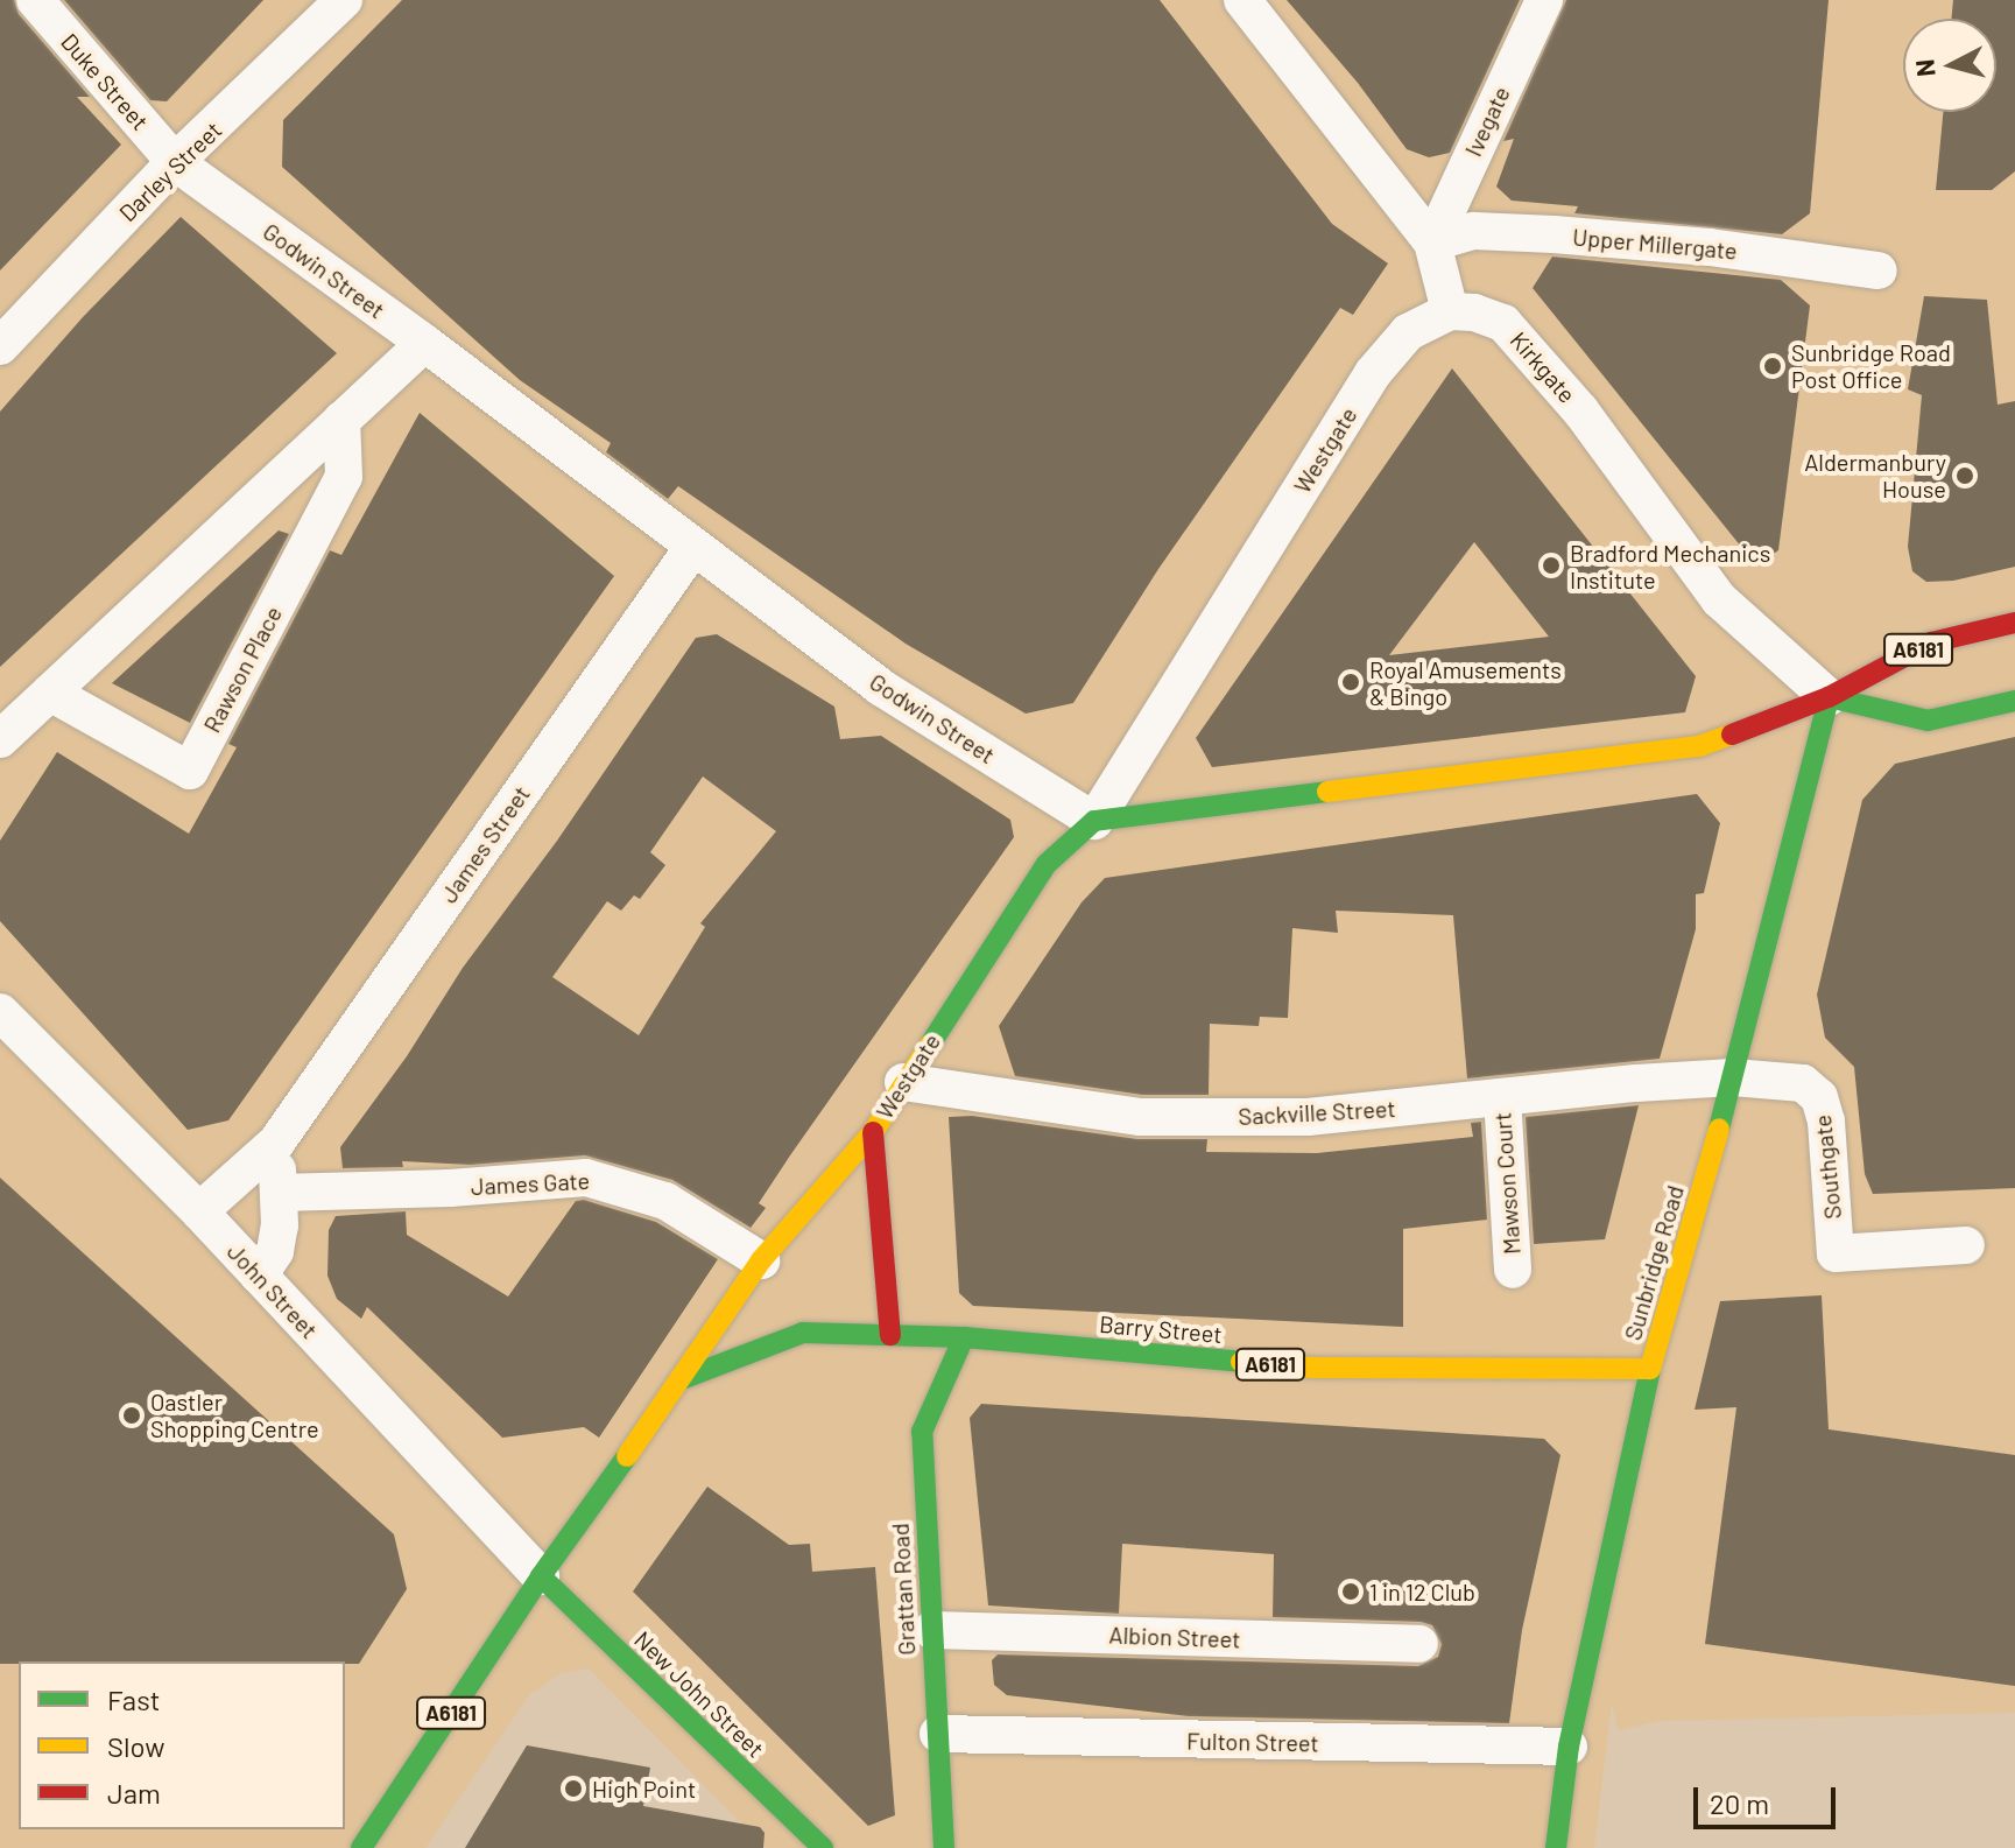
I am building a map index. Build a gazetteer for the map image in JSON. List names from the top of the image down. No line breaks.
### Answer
{"streets":{"main road":["Westgate","A6181","Sunbridge Road","Barry Street","Grattan Road","New John Street"],"street":["Duke Street","Ivegate","Darley Street","Upper Millergate","Godwin Street","Kirkgate","Rawson Place","James Street","Sackville Street","Southgate","James Gate","Mawson Court","John Street","Albion Street","Fulton Street"]},"crossings":[["Duke Street","Darley Street"],["Duke Street","Godwin Street"],["Ivegate","Upper Millergate"],["Darley Street","Godwin Street"],["Godwin Street","Westgate"],["Godwin Street","A6181"],["Godwin Street","James Street"],["Kirkgate","Westgate"],["Kirkgate","A6181"],["Kirkgate","Sunbridge Road"],["Westgate","A6181"],["Westgate","Sackville Street"],["Westgate","James Gate"],["Westgate","John Street"],["Westgate","New John Street"],["A6181","Sunbridge Road"],["A6181","Barry Street"],["James Street","John Street"],["Sackville Street","Southgate"],["Sackville Street","Mawson Court"],["Sackville Street","Sunbridge Road"],["Southgate","Sunbridge Road"],["Sunbridge Road","Barry Street"],["Sunbridge Road","Fulton Street"],["John Street","New John Street"],["Barry Street","Grattan Road"],["Grattan Road","Albion Street"],["Grattan Road","Fulton Street"]],"places":["Sunbridge Road Post Office","Aldermanbury House","Bradford Mechanics Institute","Royal Amusements & Bingo","Oastler Shopping Centre","1 in 12 Club","High Point"],"legend":["Fast","Slow","Jam"],"scale_bar":"20 m","north":"left"}
